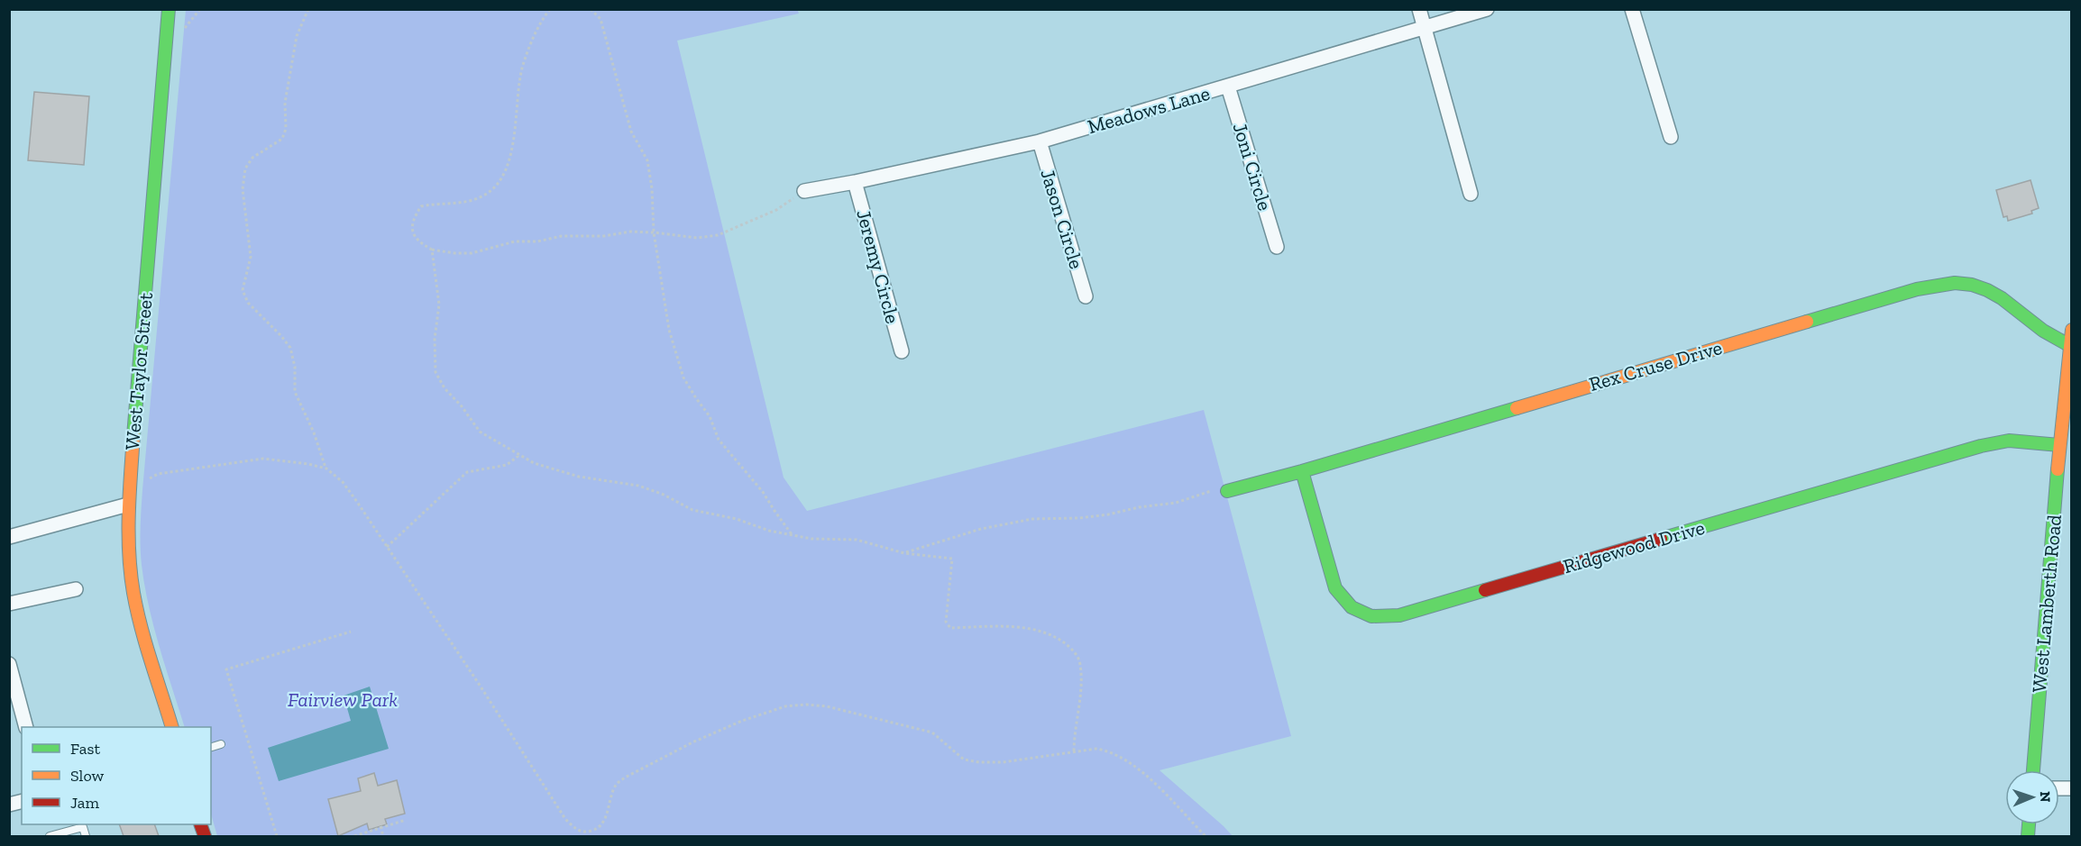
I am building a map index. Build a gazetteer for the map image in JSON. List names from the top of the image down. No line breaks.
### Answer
{"streets":{"street":["Meadows Lane","Joni Circle","Jason Circle","Jeremy Circle","Rex Cruse Drive","West Taylor Street","Ridgewood Drive","West Lamberth Road"]},"crossings":[["Meadows Lane","Joni Circle"],["Meadows Lane","Jason Circle"],["Meadows Lane","Jeremy Circle"],["Rex Cruse Drive","Ridgewood Drive"],["Rex Cruse Drive","West Lamberth Road"],["Ridgewood Drive","West Lamberth Road"]],"parks":["Fairview Park"],"legend":["Fast","Slow","Jam"],"north":"right"}
